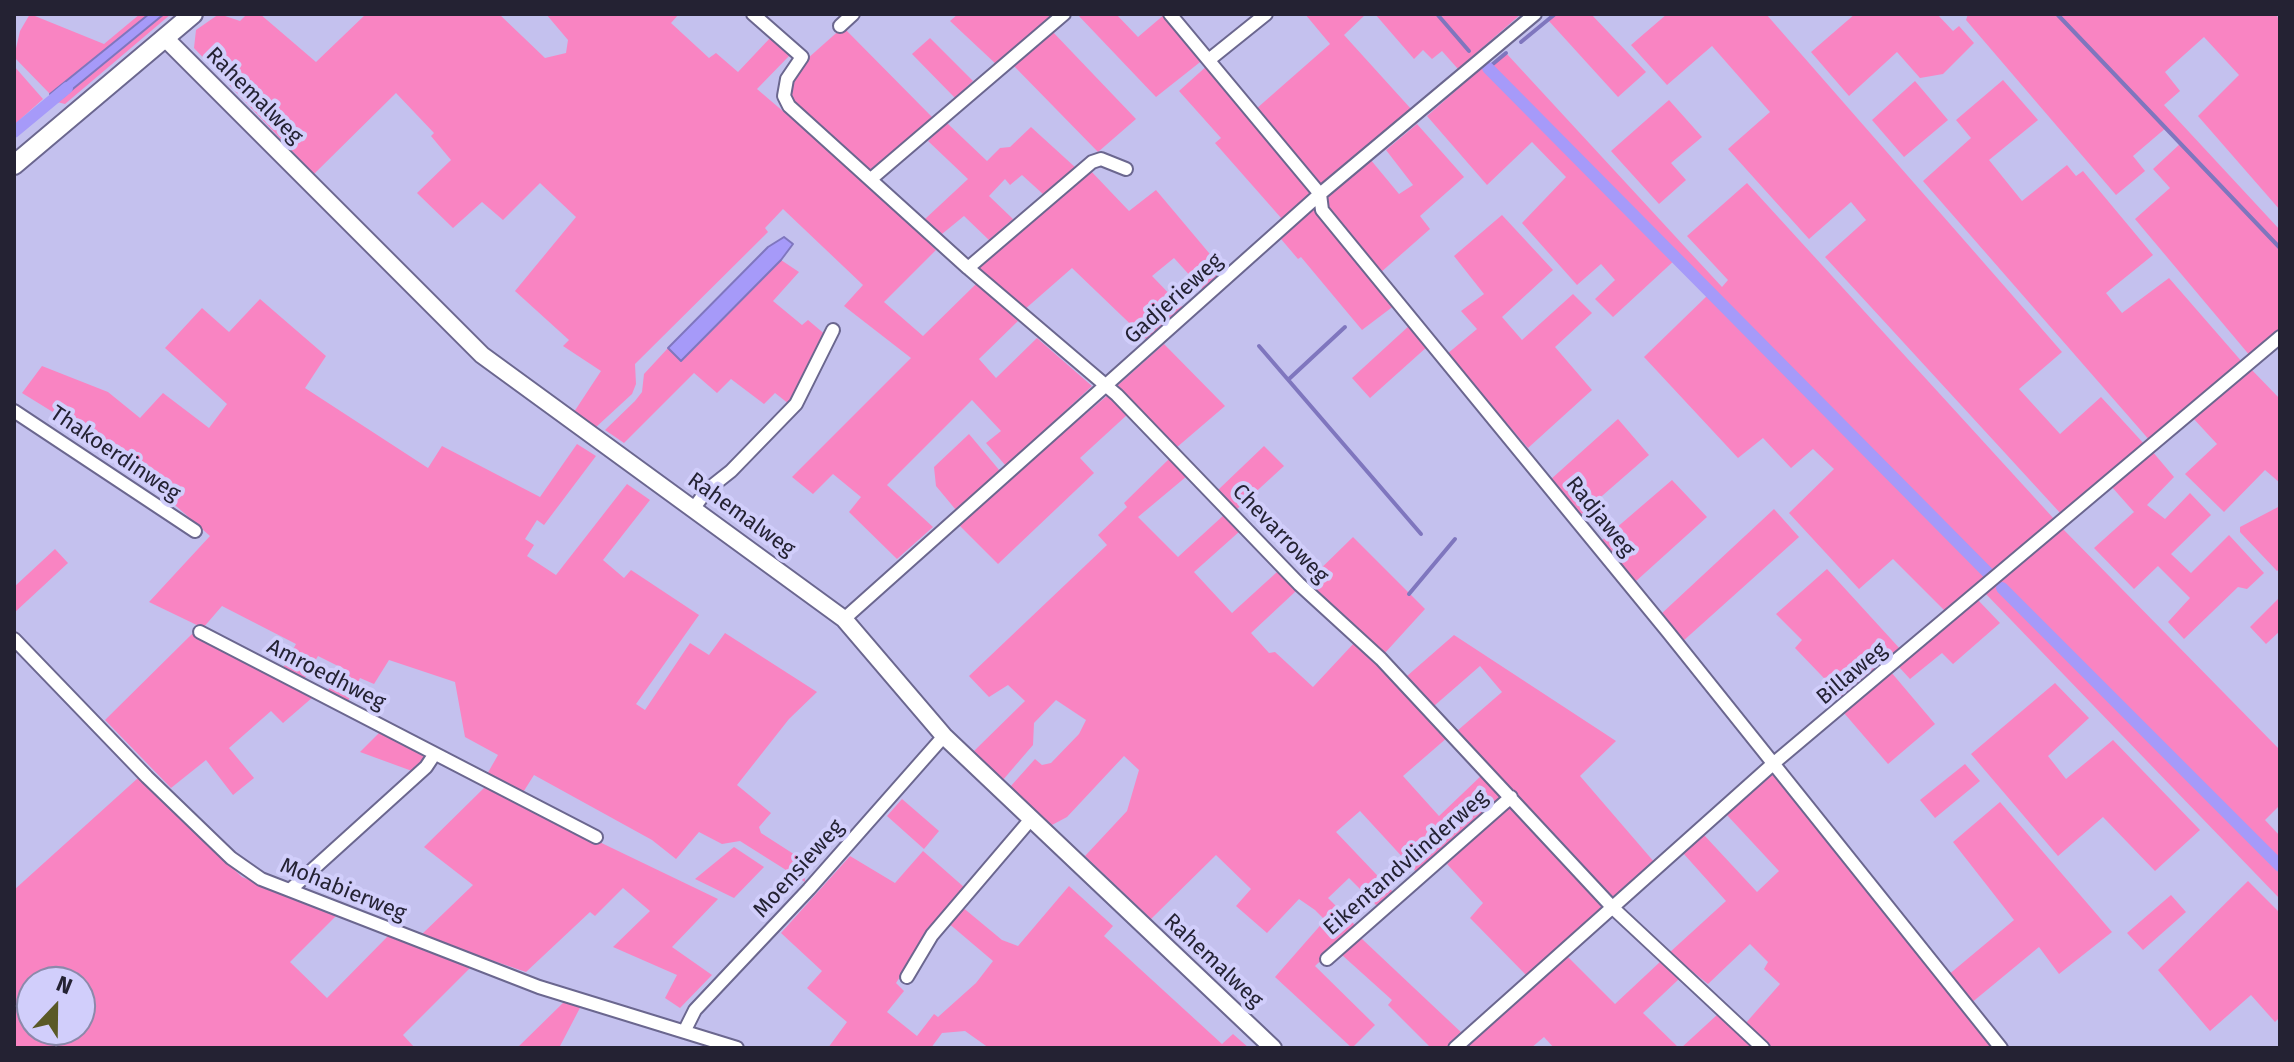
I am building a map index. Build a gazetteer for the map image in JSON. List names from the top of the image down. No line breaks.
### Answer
{"streets":{"street":["Rahemalweg","Gadjerieweg","Thakoerdinweg","Radjaweg","Chevarroweg","Billaweg","Amroedhweg","Eikentandvlinderweg","Moensieweg","Mohabierweg"]},"crossings":[["Rahemalweg","Gadjerieweg"],["Rahemalweg","Moensieweg"],["Gadjerieweg","Radjaweg"],["Gadjerieweg","Chevarroweg"],["Radjaweg","Billaweg"],["Chevarroweg","Billaweg"],["Chevarroweg","Eikentandvlinderweg"],["Moensieweg","Mohabierweg"]],"north":"top"}
